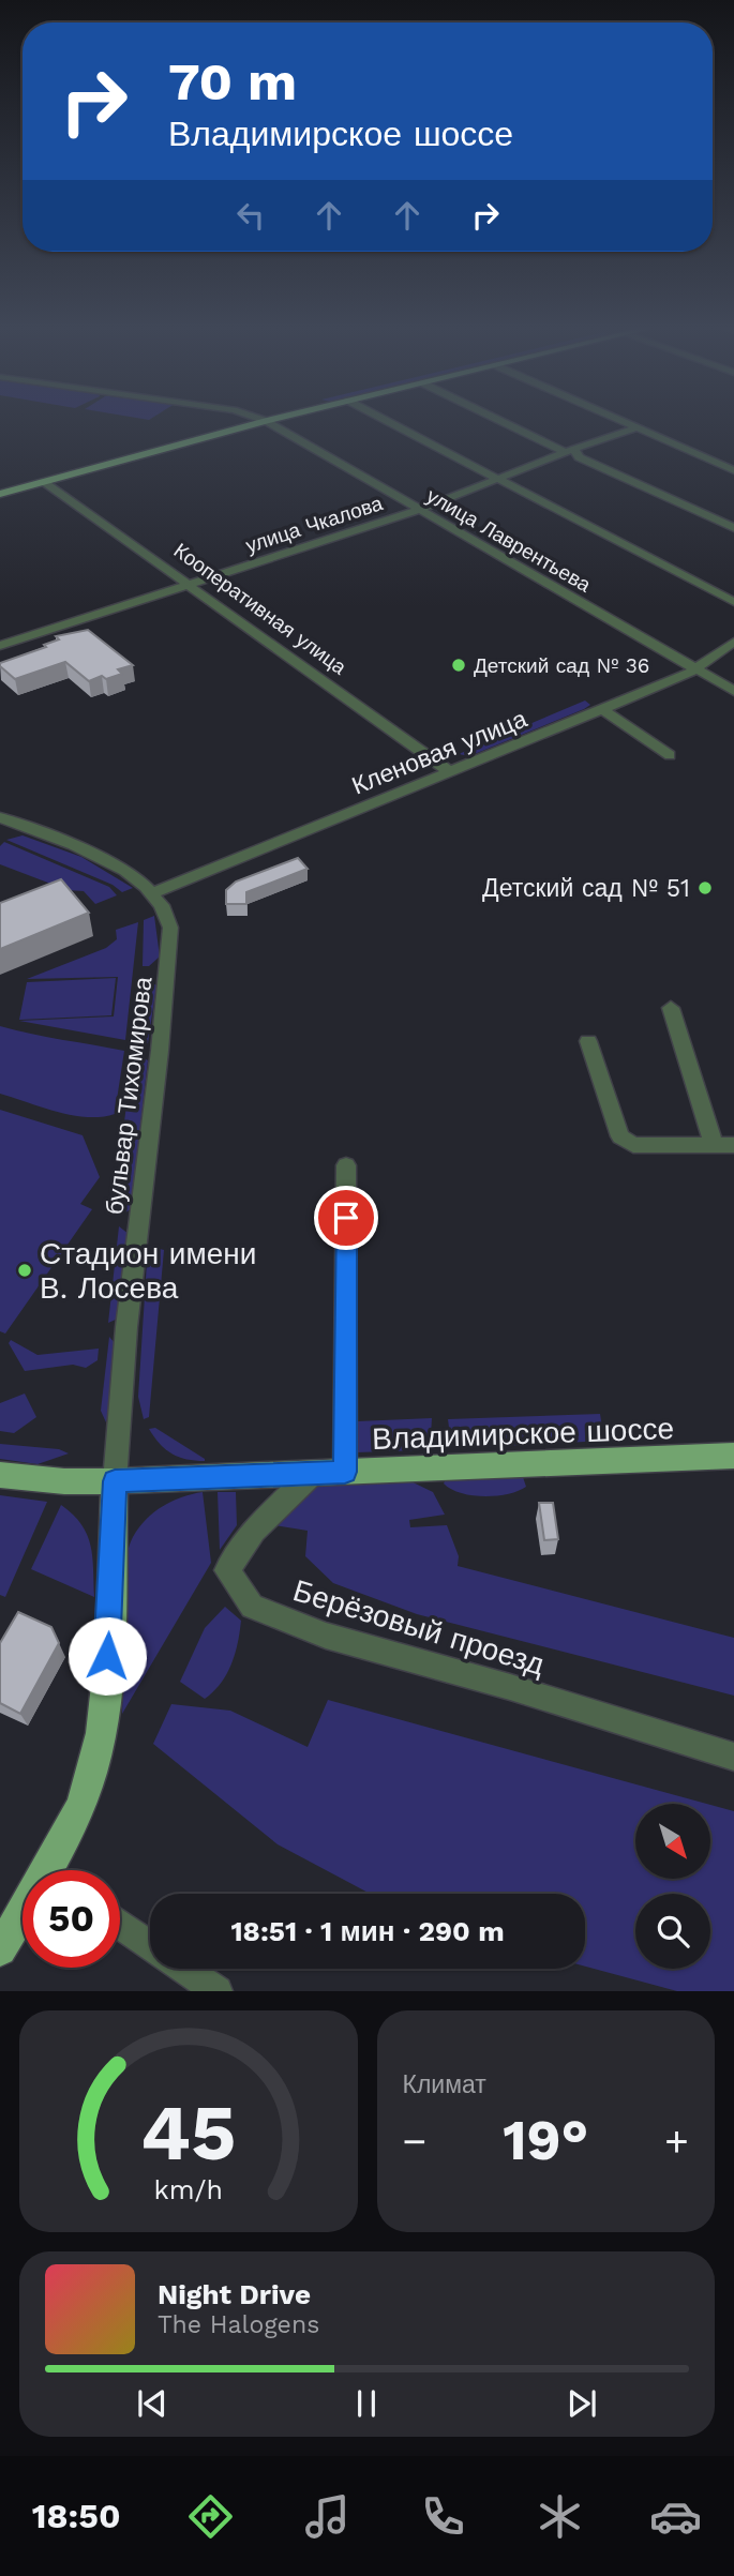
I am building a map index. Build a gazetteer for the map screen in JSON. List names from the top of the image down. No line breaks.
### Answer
{"streets":{"main road":["Владимирское шоссе"],"street":["улица Чкалова","улица Лаврентьева","Кооперативная улица","Кленовая улица","бульвар Тихомирова","Берёзовый проезд"]},"crossings":[["улица Чкалова","улица Лаврентьева"],["улица Чкалова","Кооперативная улица"],["улица Лаврентьева","Кленовая улица"],["Кооперативная улица","Кленовая улица"],["Кленовая улица","бульвар Тихомирова"],["бульвар Тихомирова","Владимирское шоссе"],["Владимирское шоссе","Берёзовый проезд"]],"places":["Детский сад № 36","Детский сад № 51","Стадион имени В. Лосева"],"north":"bottom right","page":{"turn":["70 m","Владимирское шоссе"],"limit":"50","trip":"18:51 · 1 мин · 290 m","tile":"Климат","heat":["−","19°","+"],"song":["Night Drive","The Halogens"],"tabs":"18:50","gauge":["45","km/h"]}}
